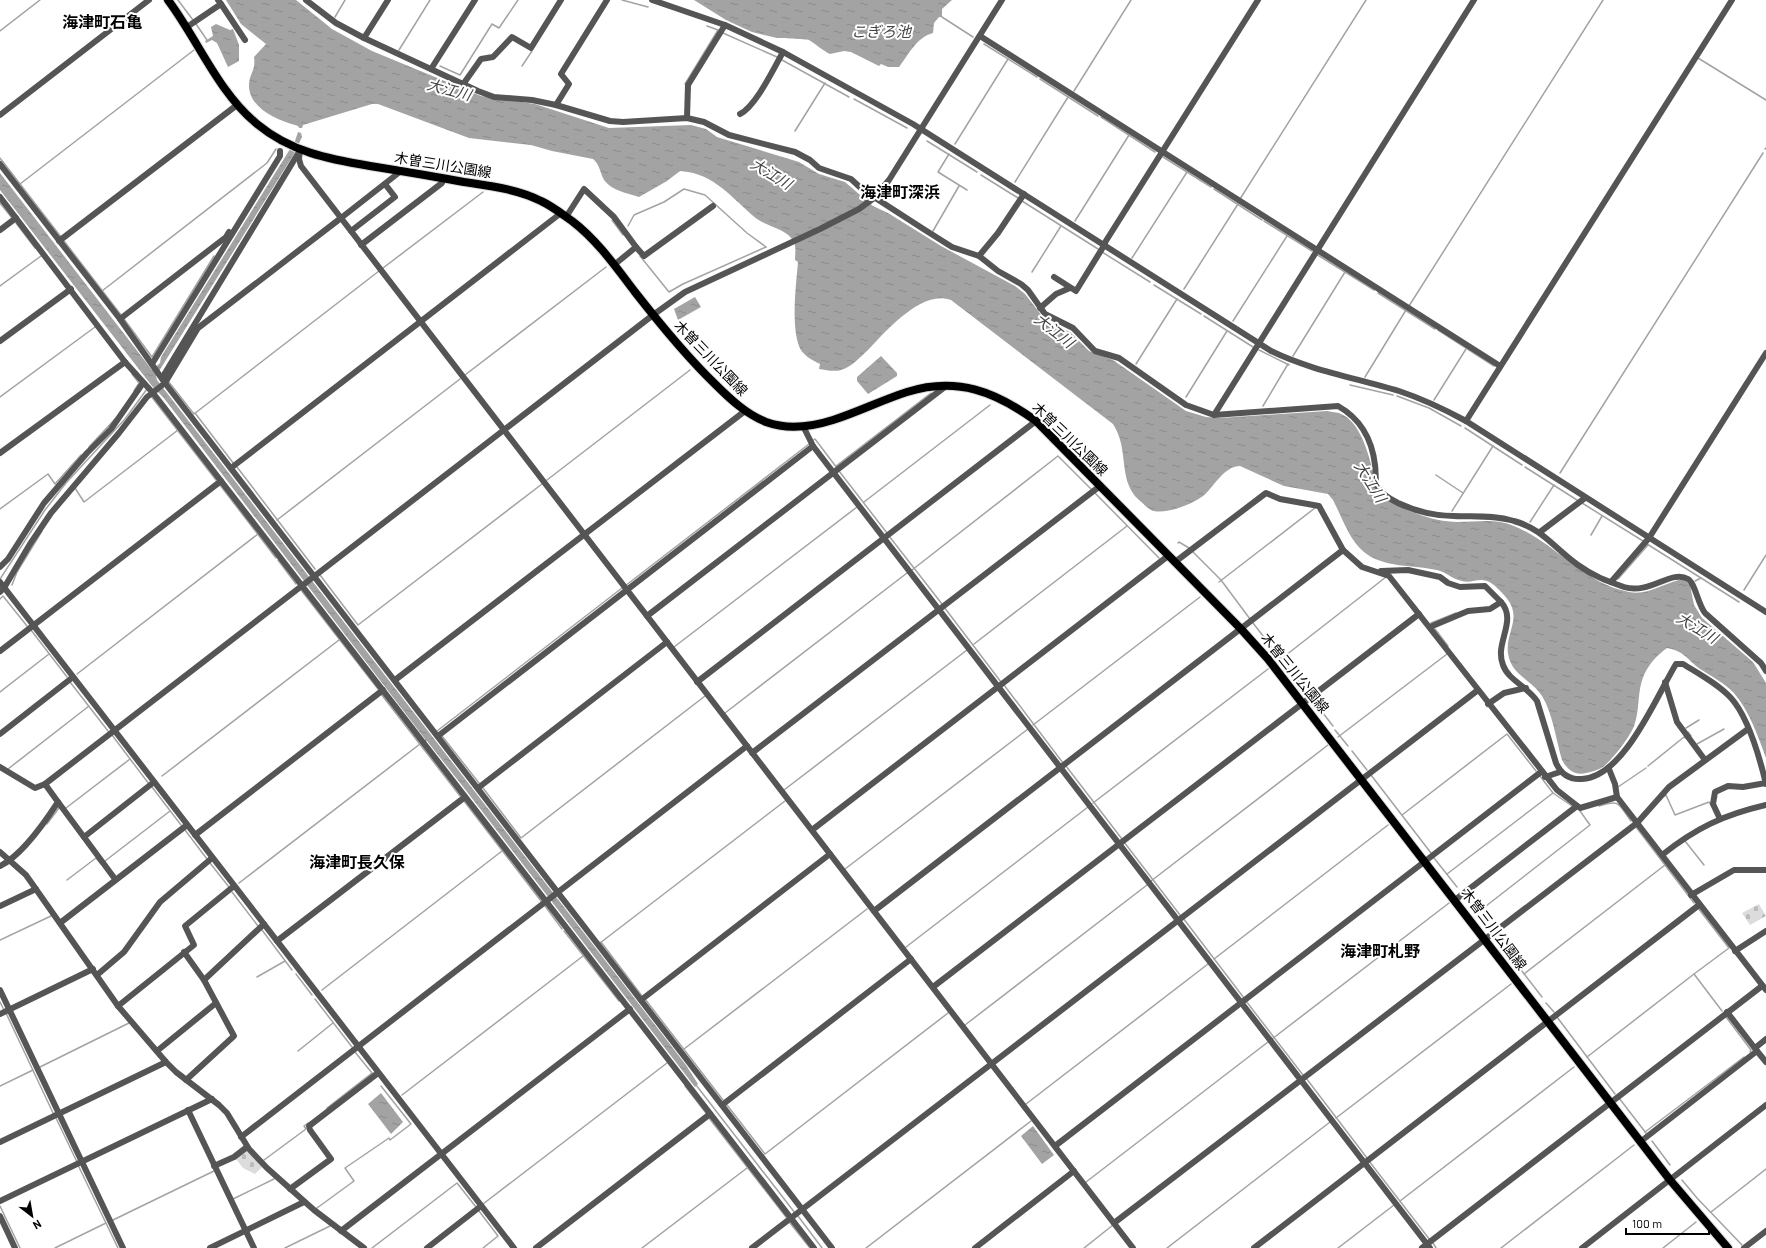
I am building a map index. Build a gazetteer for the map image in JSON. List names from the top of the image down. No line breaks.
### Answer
{"streets":{"main road":["木曽三川公園線"]},"districts":["海津町石亀","海津町深浜","海津町長久保","海津町札野"],"water":["こぎろ池","大江川"],"scale_bar":"100 m","north":"bottom right"}
